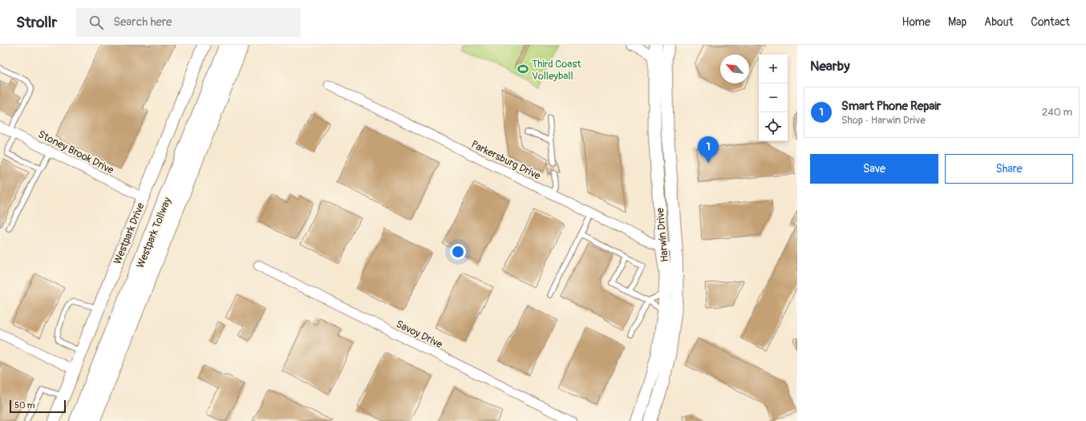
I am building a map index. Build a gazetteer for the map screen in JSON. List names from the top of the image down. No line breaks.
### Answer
{"streets":{"highway":["Westpark Tollway"],"main road":["Westpark Drive","Harwin Drive"],"street":["Stoney Brook Drive","Parkersburg Drive","Savoy Drive"]},"crossings":[["Stoney Brook Drive","Westpark Drive"],["Parkersburg Drive","Harwin Drive"]],"places":{"sports":["Third Coast Volleyball"]},"scale_bar":"50 m","north":"top left","page":{"header":"Strollr","search":"Search here","nav":["Home","Map","About","Contact"],"heading":"Nearby","map_buttons":["+","−"],"list":[{"mark":"1","name":"Smart Phone Repair","note":"Shop · Harwin Drive","value":"240 m"}],"pins":"1","buttons":["Save","Share"],"scale":"50 m"}}
